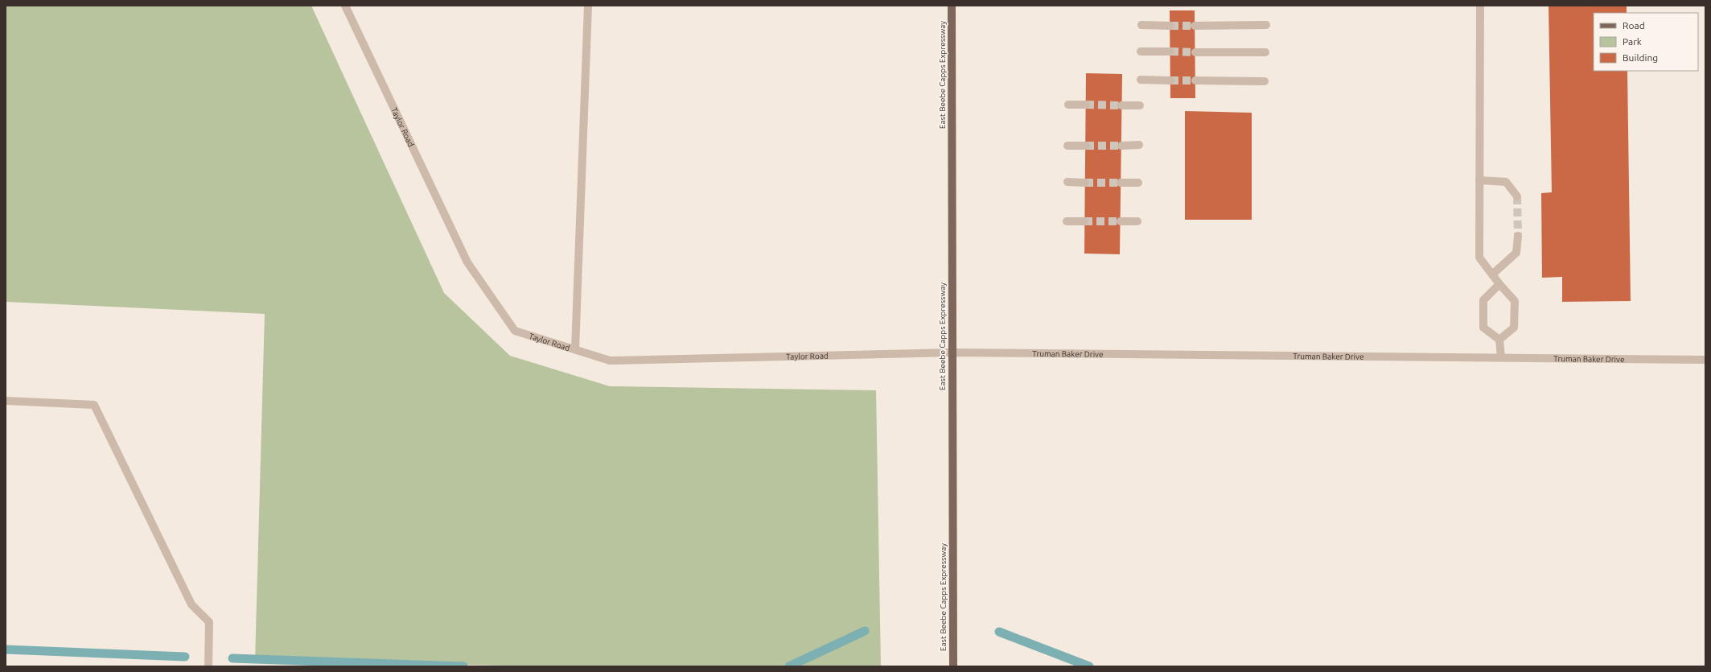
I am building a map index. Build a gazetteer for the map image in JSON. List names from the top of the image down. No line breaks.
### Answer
{"streets":{"main road":["East Beebe Capps Expressway"],"street":["Taylor Road","Truman Baker Drive"]},"crossings":[["East Beebe Capps Expressway","Taylor Road"],["East Beebe Capps Expressway","Truman Baker Drive"],["Taylor Road","Truman Baker Drive"]],"legend":["Road","Park","Building"]}
